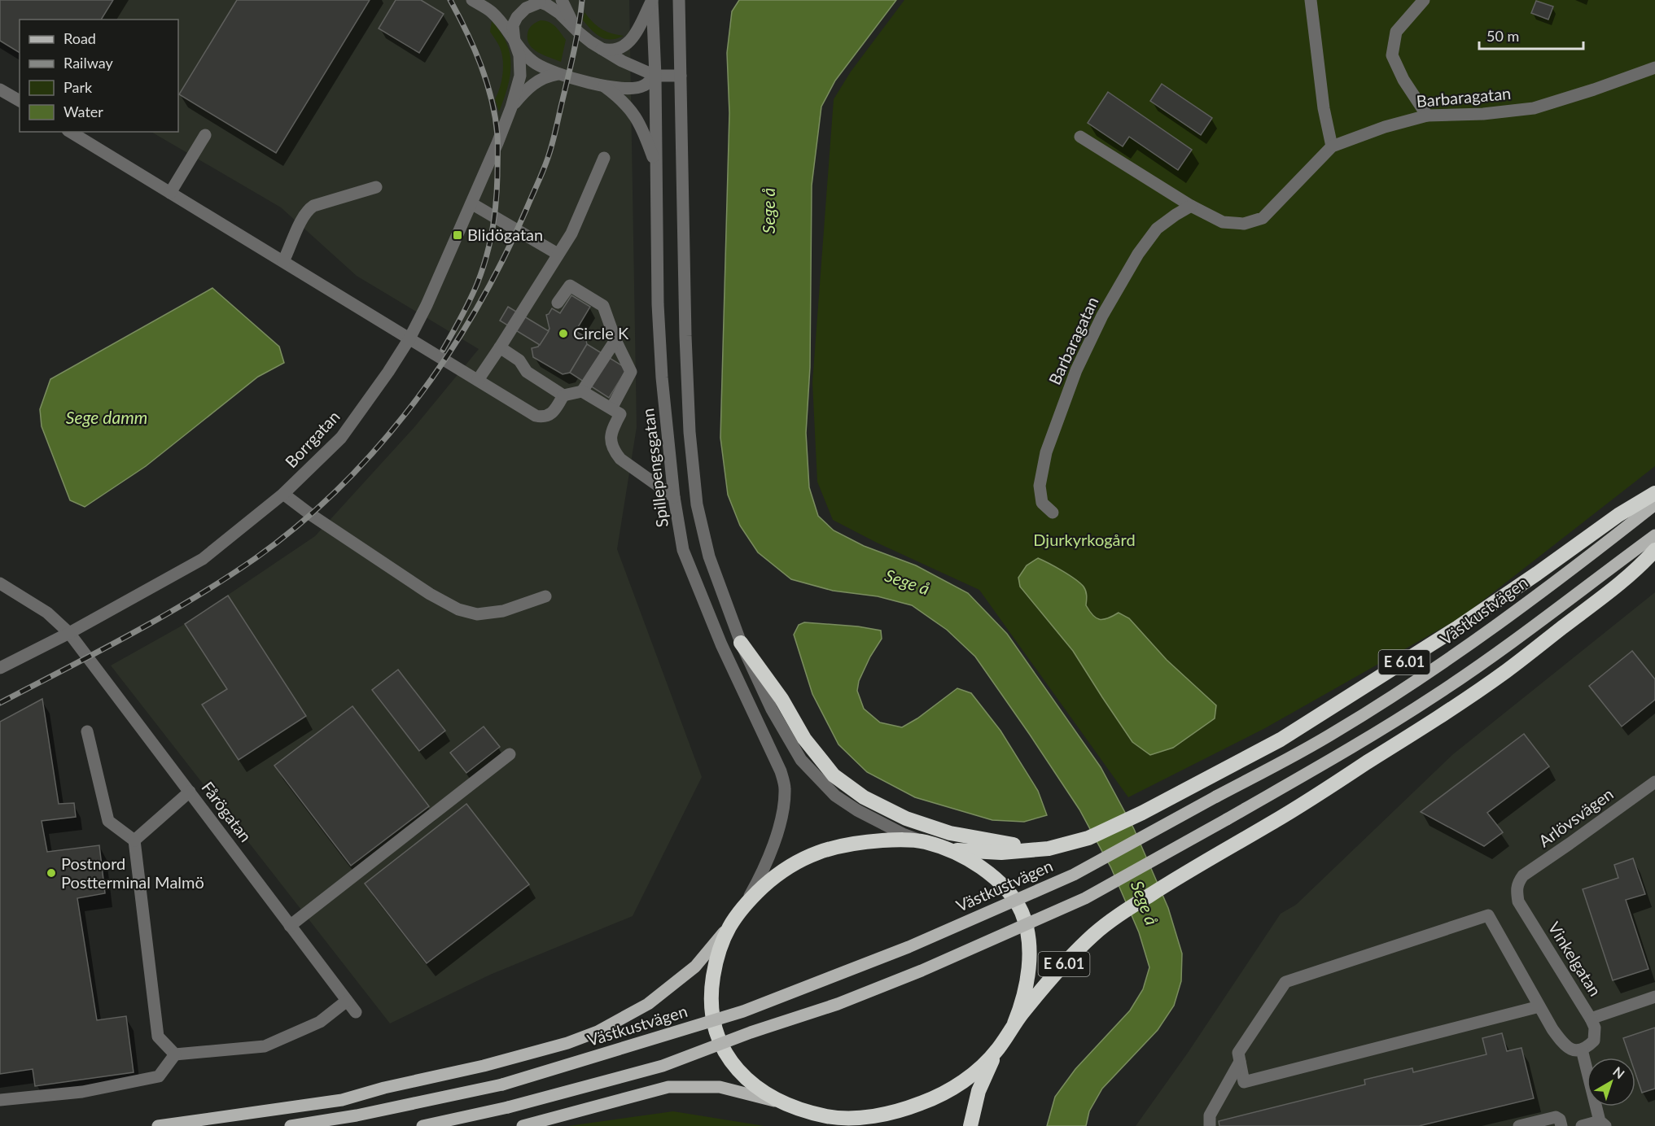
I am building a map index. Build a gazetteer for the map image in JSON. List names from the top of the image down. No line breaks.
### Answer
{"streets":{"highway":["E 6.01"],"main road":["Västkustvägen"],"street":["Barbaragatan","Borrgatan","Spillepengsgatan","Fårögatan","Arlövsvägen","Vinkelgatan"]},"crossings":[["Borrgatan","Fårögatan"],["Arlövsvägen","Vinkelgatan"]],"water":["Sege å","Sege damm"],"parks":["Djurkyrkogård"],"places":{"transit":["Blidögatan"],"other":["Circle K","Postnord Postterminal Malmö"]},"legend":["Road","Railway","Park","Water"],"scale_bar":"50 m","north":"top right"}
